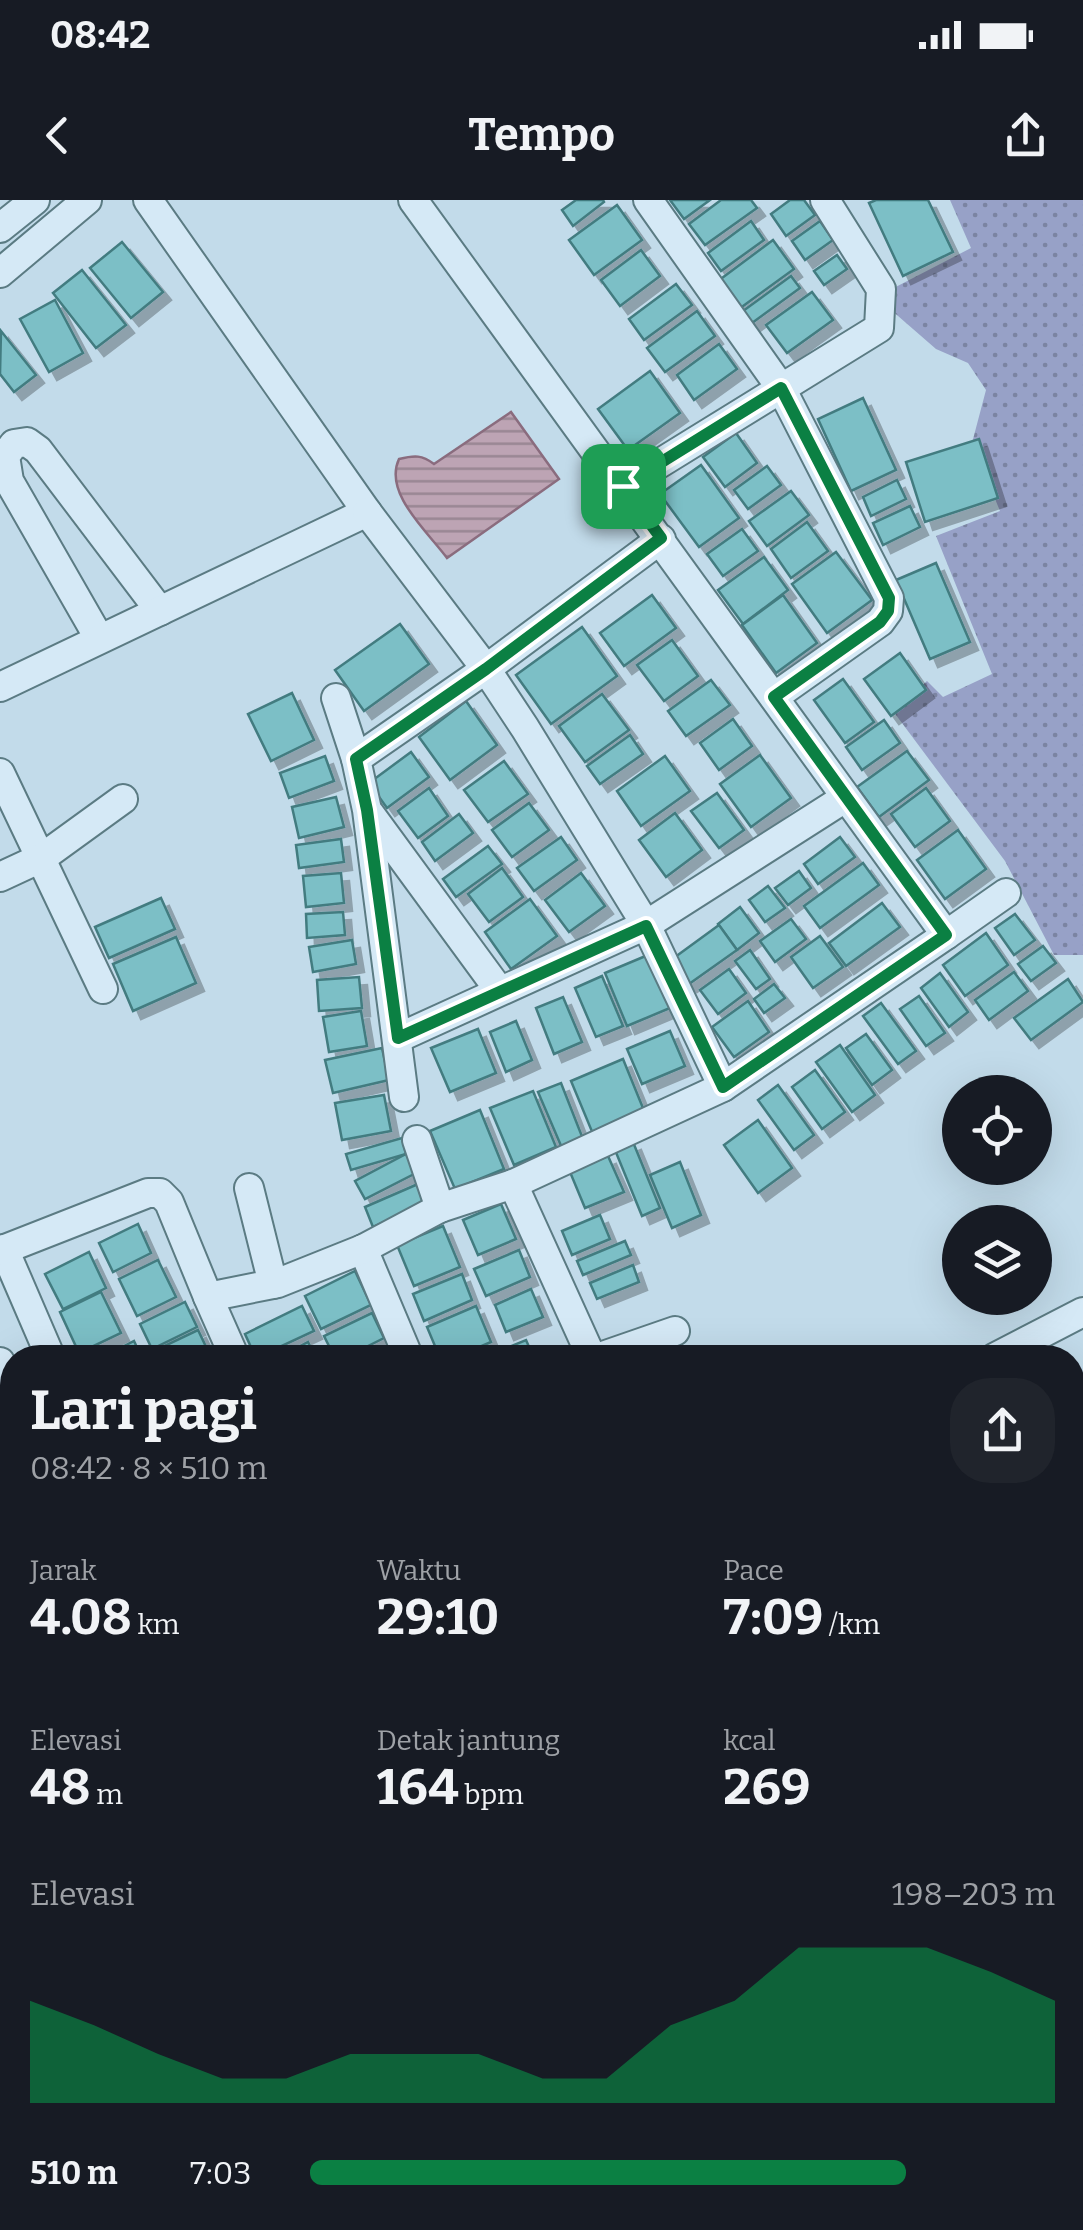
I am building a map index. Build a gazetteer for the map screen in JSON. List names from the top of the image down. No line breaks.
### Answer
{"page":{"status":"08:42","header":"Tempo","heading":["Lari pagi","08:42 · 8 × 510 m"],"stats":[["Jarak","4.08 km"],["Waktu","29:10"],["Pace","7:09 /km"],["Elevasi","48 m"],["Detak jantung","164 bpm"],["kcal","269"]],"chart":["Elevasi","198–203 m"],"list":[{"name":"510 m","note":"7:03"}]}}
